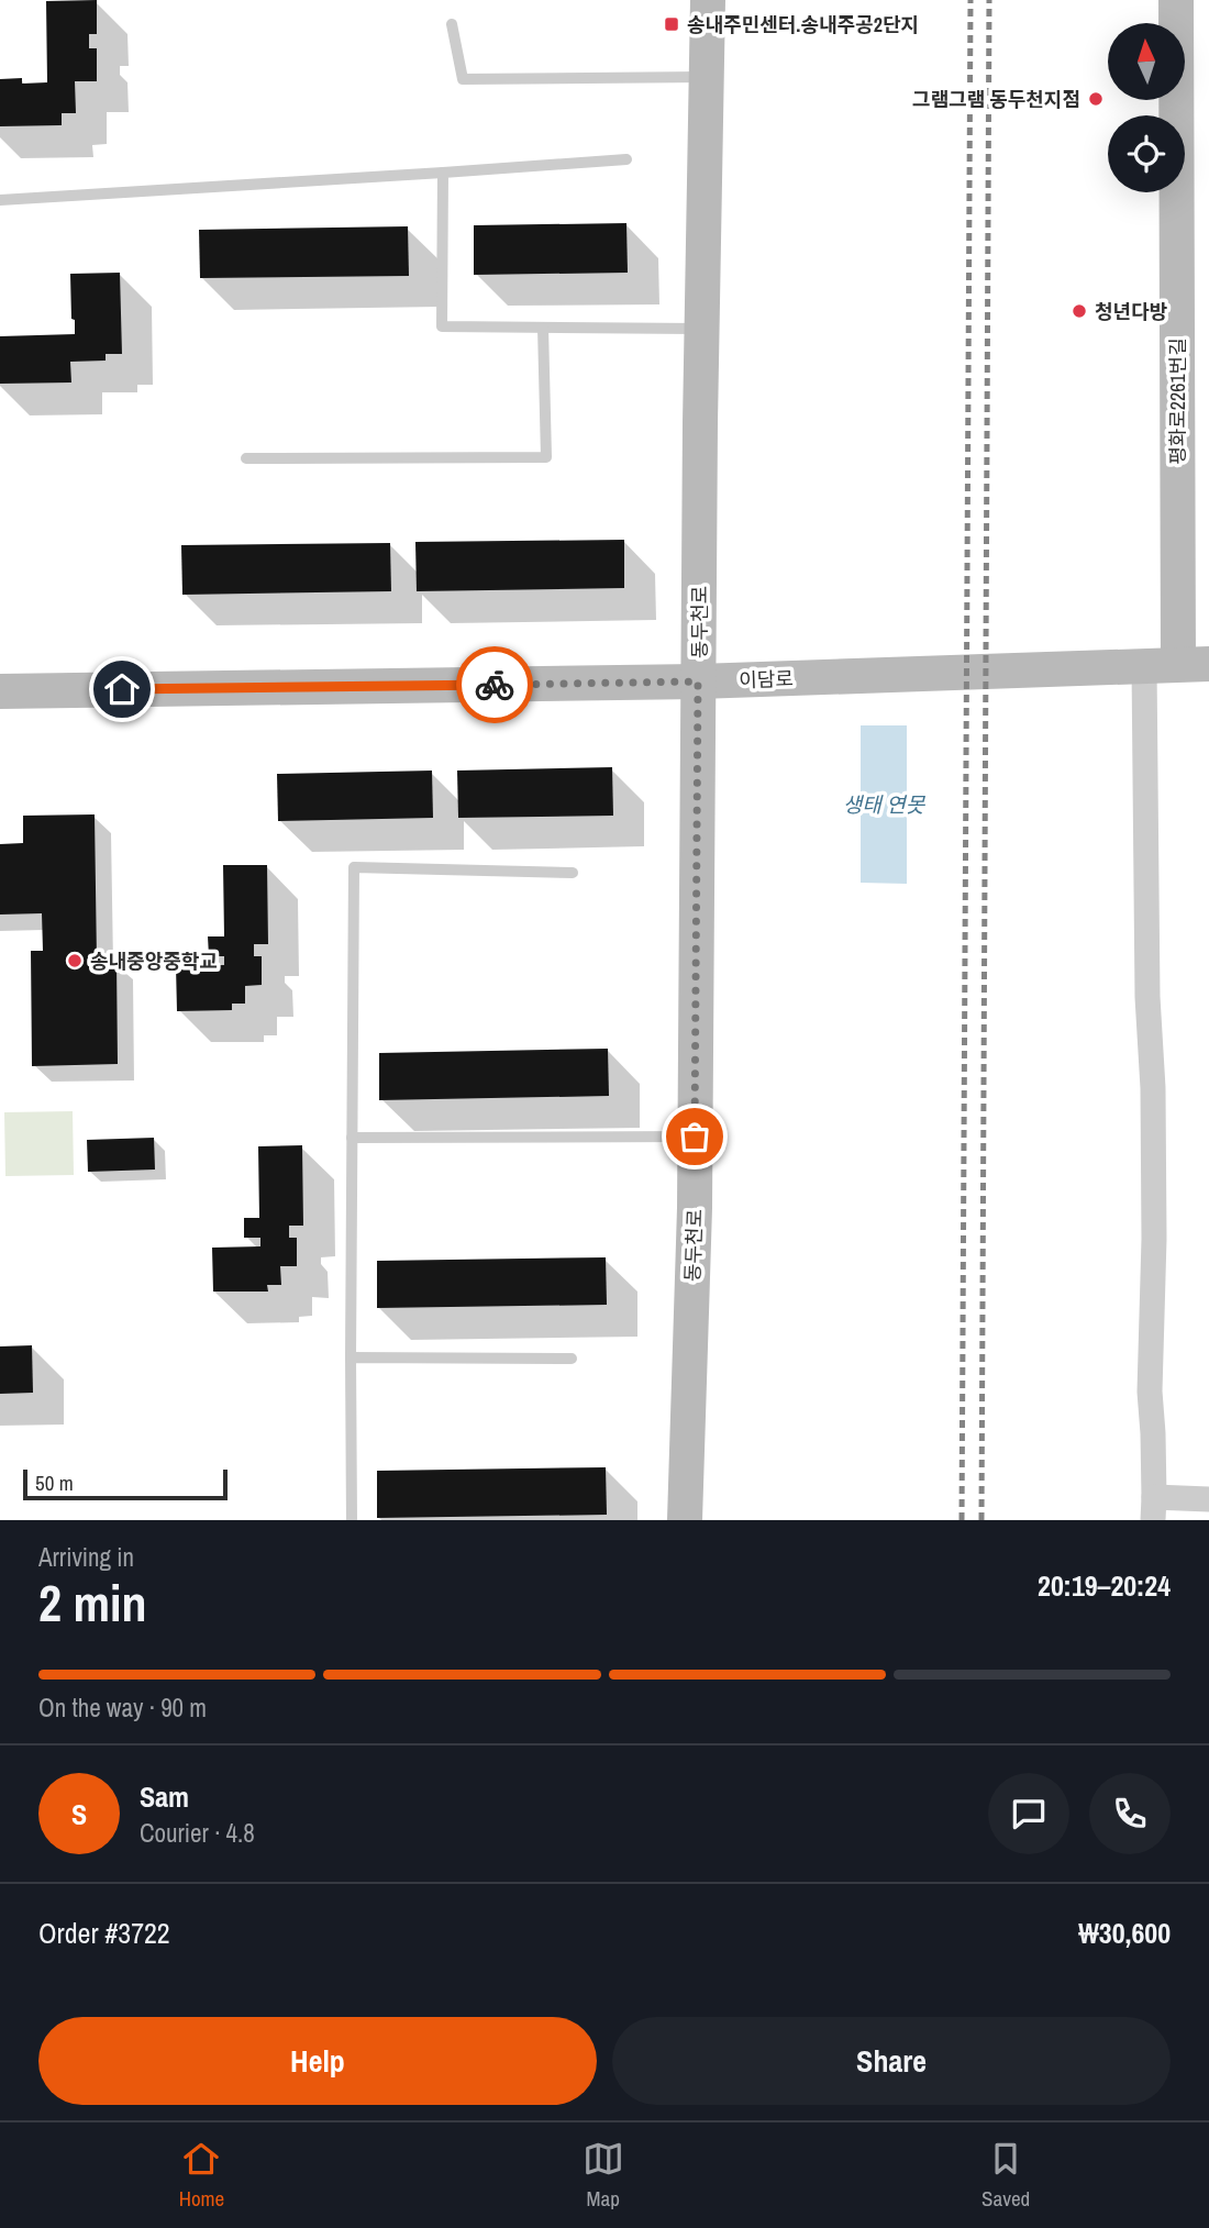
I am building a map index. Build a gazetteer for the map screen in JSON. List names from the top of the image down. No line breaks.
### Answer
{"streets":{"street":["평화로2261번길","동두천로","이담로"]},"crossings":[["평화로2261번길","이담로"],["동두천로","이담로"]],"water":["생태 연못"],"places":{"transit":["송내주민센터.송내주공2단지"],"other":["그램그램 동두천지점","청년다방","송내중앙중학교"]},"scale_bar":"50 m","north":"top","page":{"scale":"50 m","heading":["2 min","Arriving in","20:19–20:24"],"panel":["Sam","Courier · 4.8","Order #3722","₩30,600"],"bar":"On the way · 90 m","round":"S","buttons":["Help","Share"],"tabs":["Home","Map","Saved"]}}
